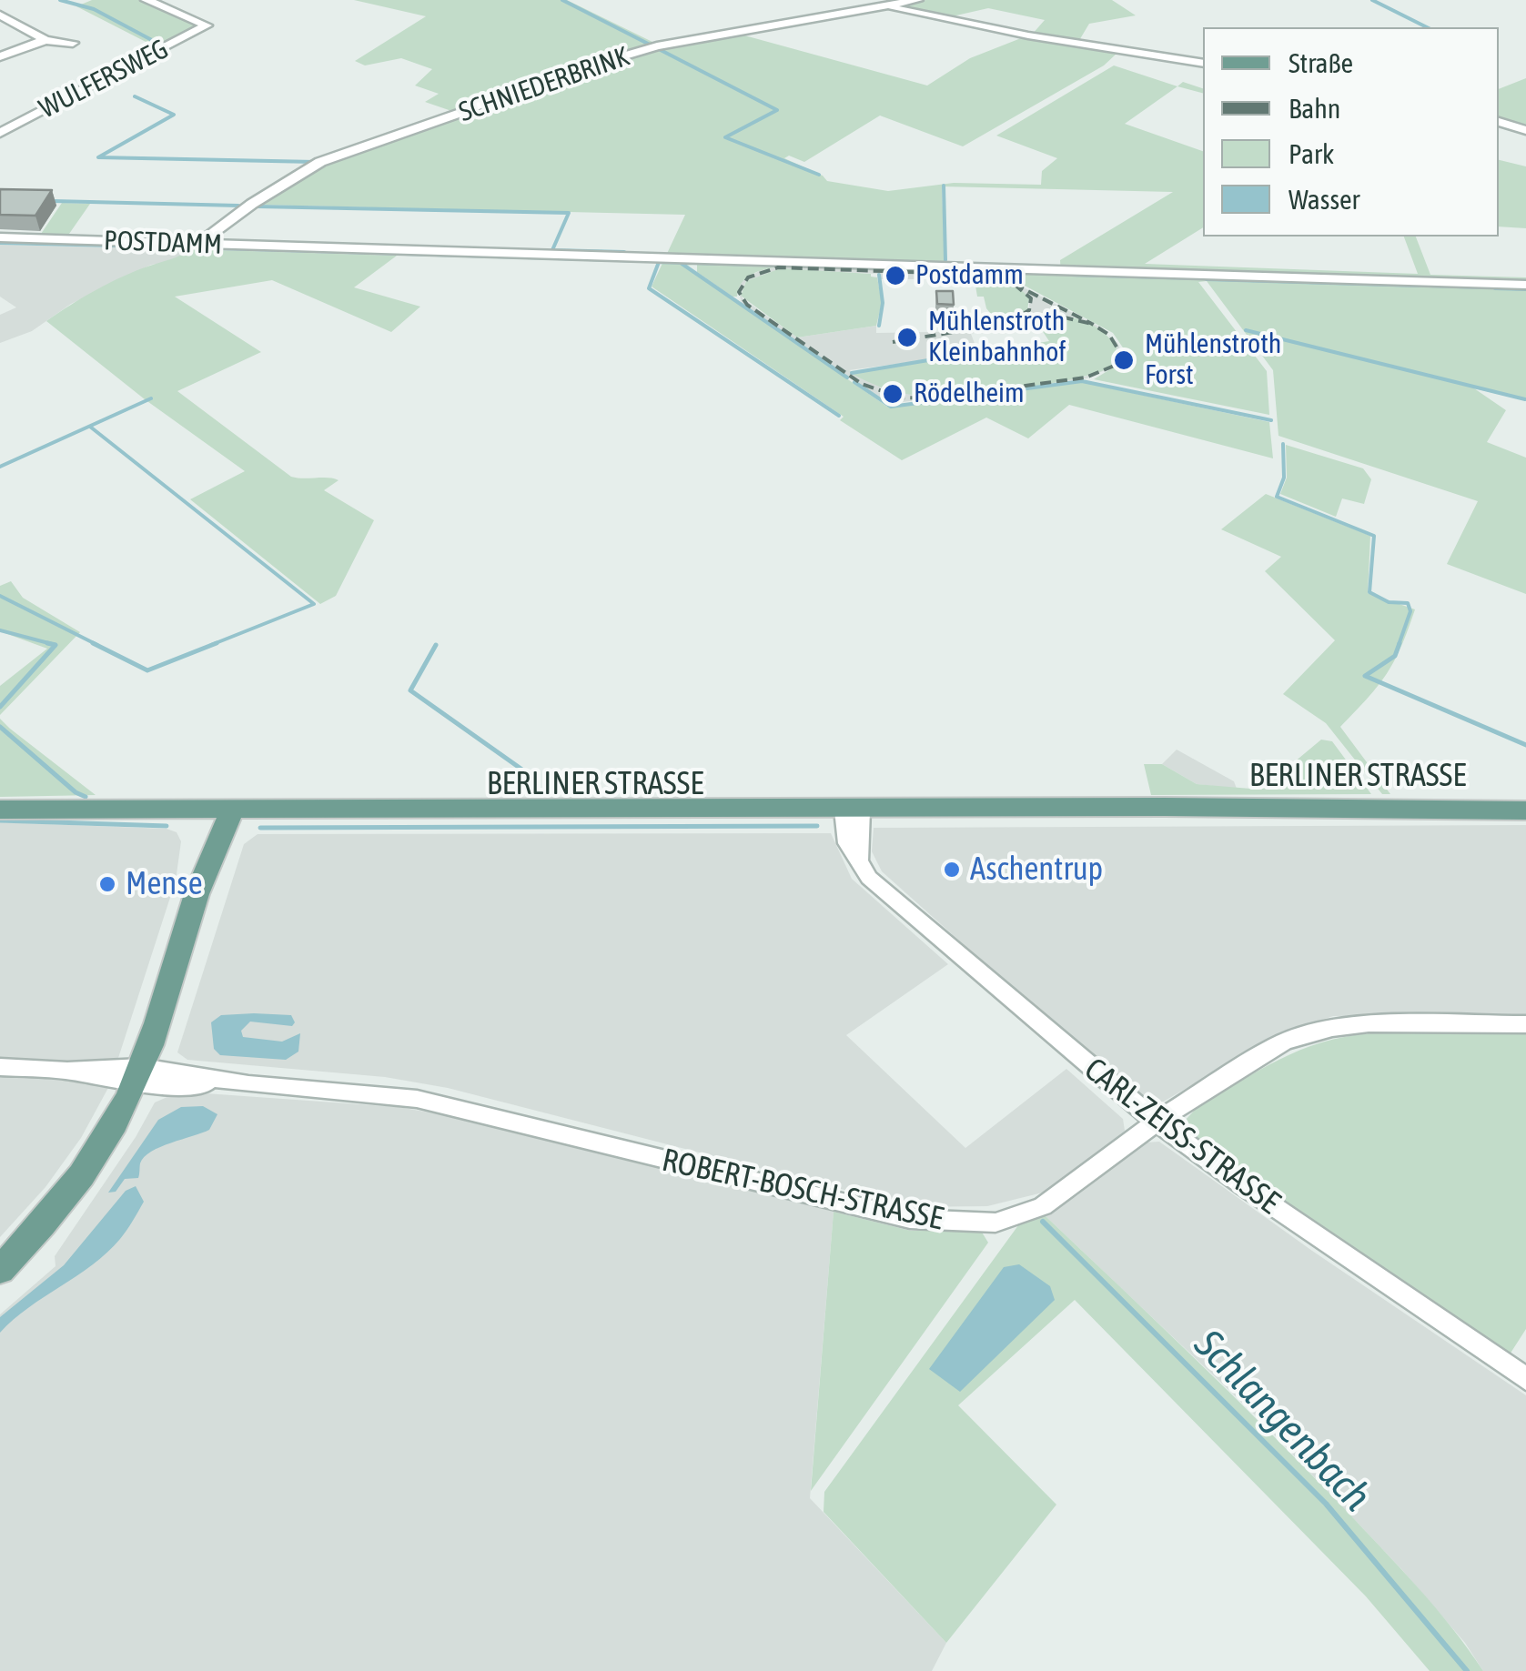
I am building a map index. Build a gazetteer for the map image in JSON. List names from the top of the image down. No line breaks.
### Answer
{"streets":{"main road":["BERLINER STRASSE"],"street":["WULFERSWEG","SCHNIEDERBRINK","POSTDAMM","CARL-ZEISS-STRASSE","ROBERT-BOSCH-STRASSE"]},"crossings":[["SCHNIEDERBRINK","POSTDAMM"],["BERLINER STRASSE","CARL-ZEISS-STRASSE"],["CARL-ZEISS-STRASSE","ROBERT-BOSCH-STRASSE"]],"water":["Schlangenbach"],"places":["Postdamm","Mühlenstroth Kleinbahnhof","Mühlenstroth Forst","Rödelheim","Aschentrup","Mense"],"legend":["Straße","Bahn","Park","Wasser"]}
